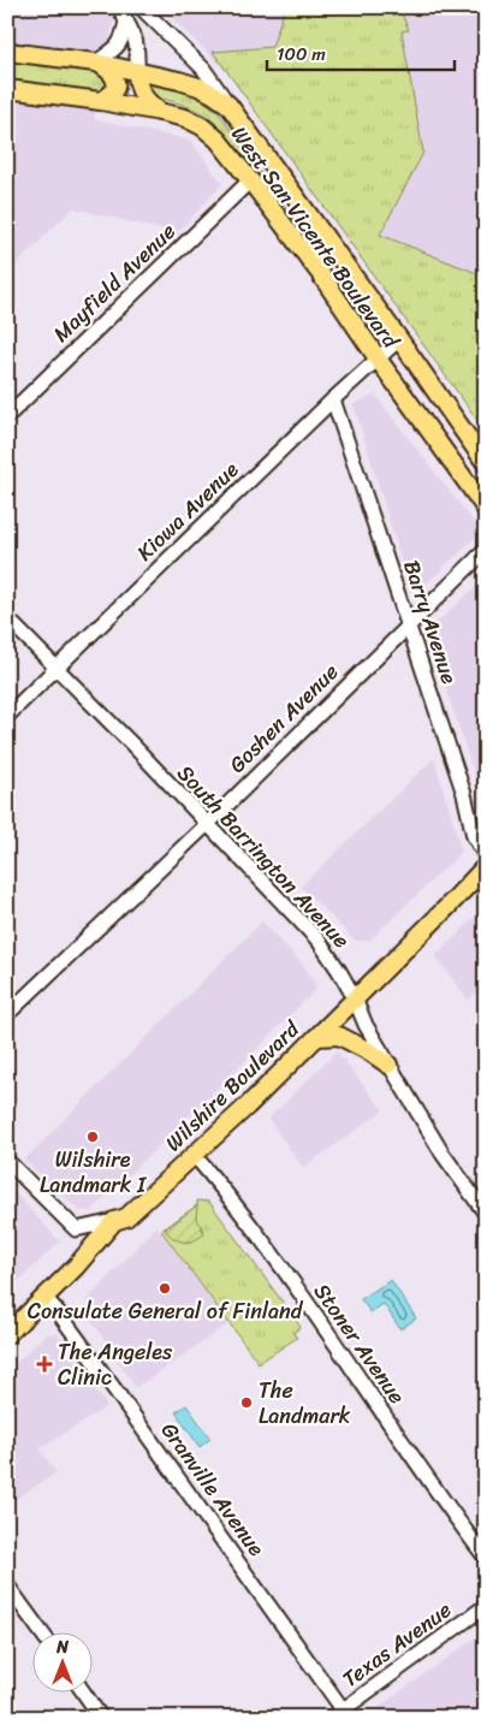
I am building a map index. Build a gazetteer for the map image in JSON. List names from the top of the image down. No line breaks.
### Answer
{"streets":{"main road":["West San Vicente Boulevard","Wilshire Boulevard"],"street":["Mayfield Avenue","Kiowa Avenue","Barry Avenue","Goshen Avenue","South Barrington Avenue","Stoner Avenue","Granville Avenue","Texas Avenue"]},"crossings":[["West San Vicente Boulevard","Mayfield Avenue"],["West San Vicente Boulevard","Kiowa Avenue"],["Kiowa Avenue","Barry Avenue"],["Kiowa Avenue","South Barrington Avenue"],["Barry Avenue","Goshen Avenue"],["Goshen Avenue","South Barrington Avenue"],["South Barrington Avenue","Wilshire Boulevard"],["Wilshire Boulevard","Stoner Avenue"],["Wilshire Boulevard","Granville Avenue"],["Granville Avenue","Texas Avenue"]],"places":{"other":["Wilshire Landmark I","Consulate General of Finland","The Landmark"],"health":["The Angeles Clinic"]},"scale_bar":"100 m","north":"top"}
